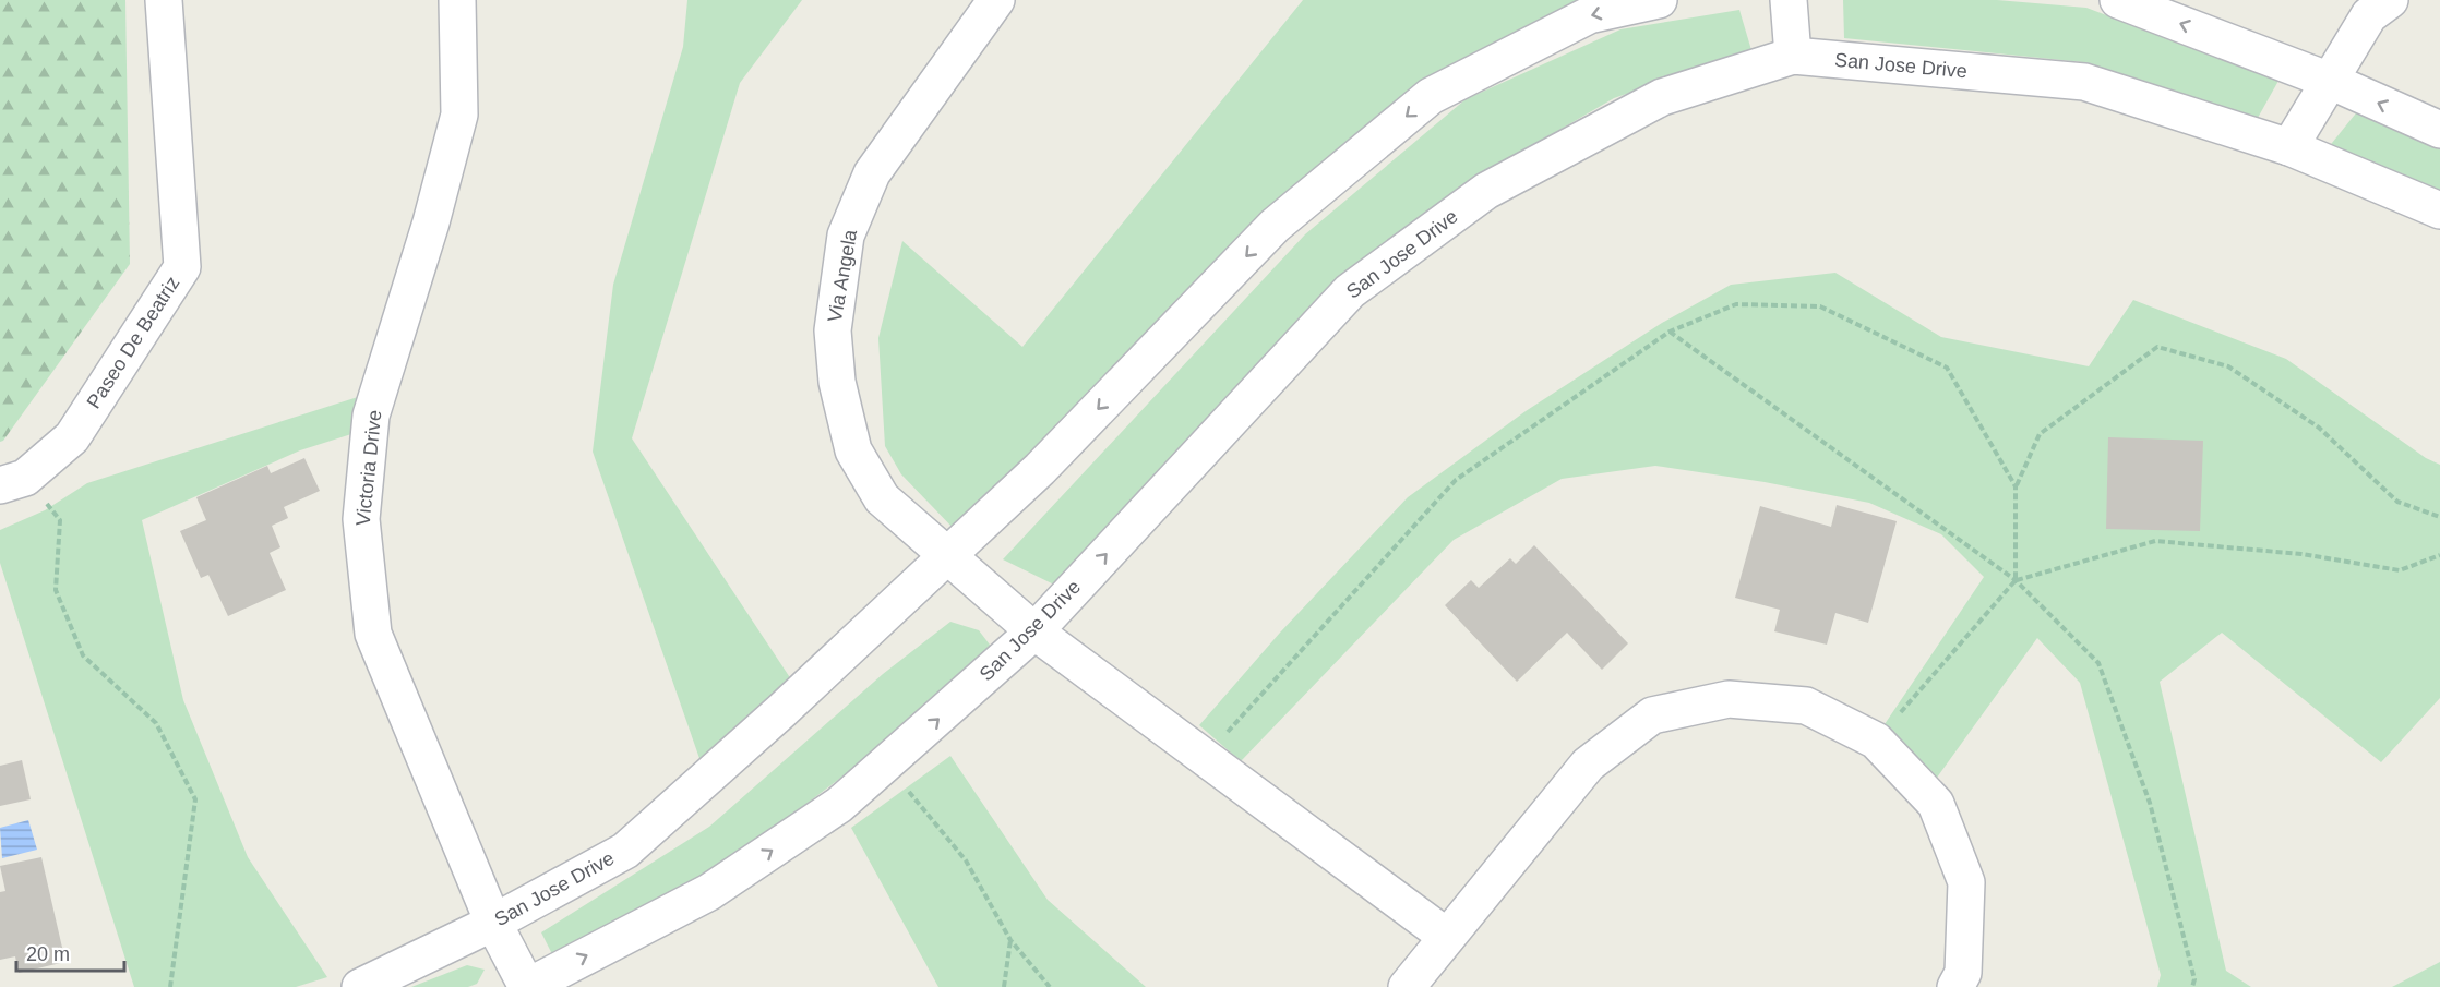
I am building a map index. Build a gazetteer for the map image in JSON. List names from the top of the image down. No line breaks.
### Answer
{"streets":{"street":["San Jose Drive","Via Angela","Paseo De Beatriz","Victoria Drive"]},"crossings":[["San Jose Drive","Via Angela"],["San Jose Drive","Victoria Drive"]],"scale_bar":"20 m"}
